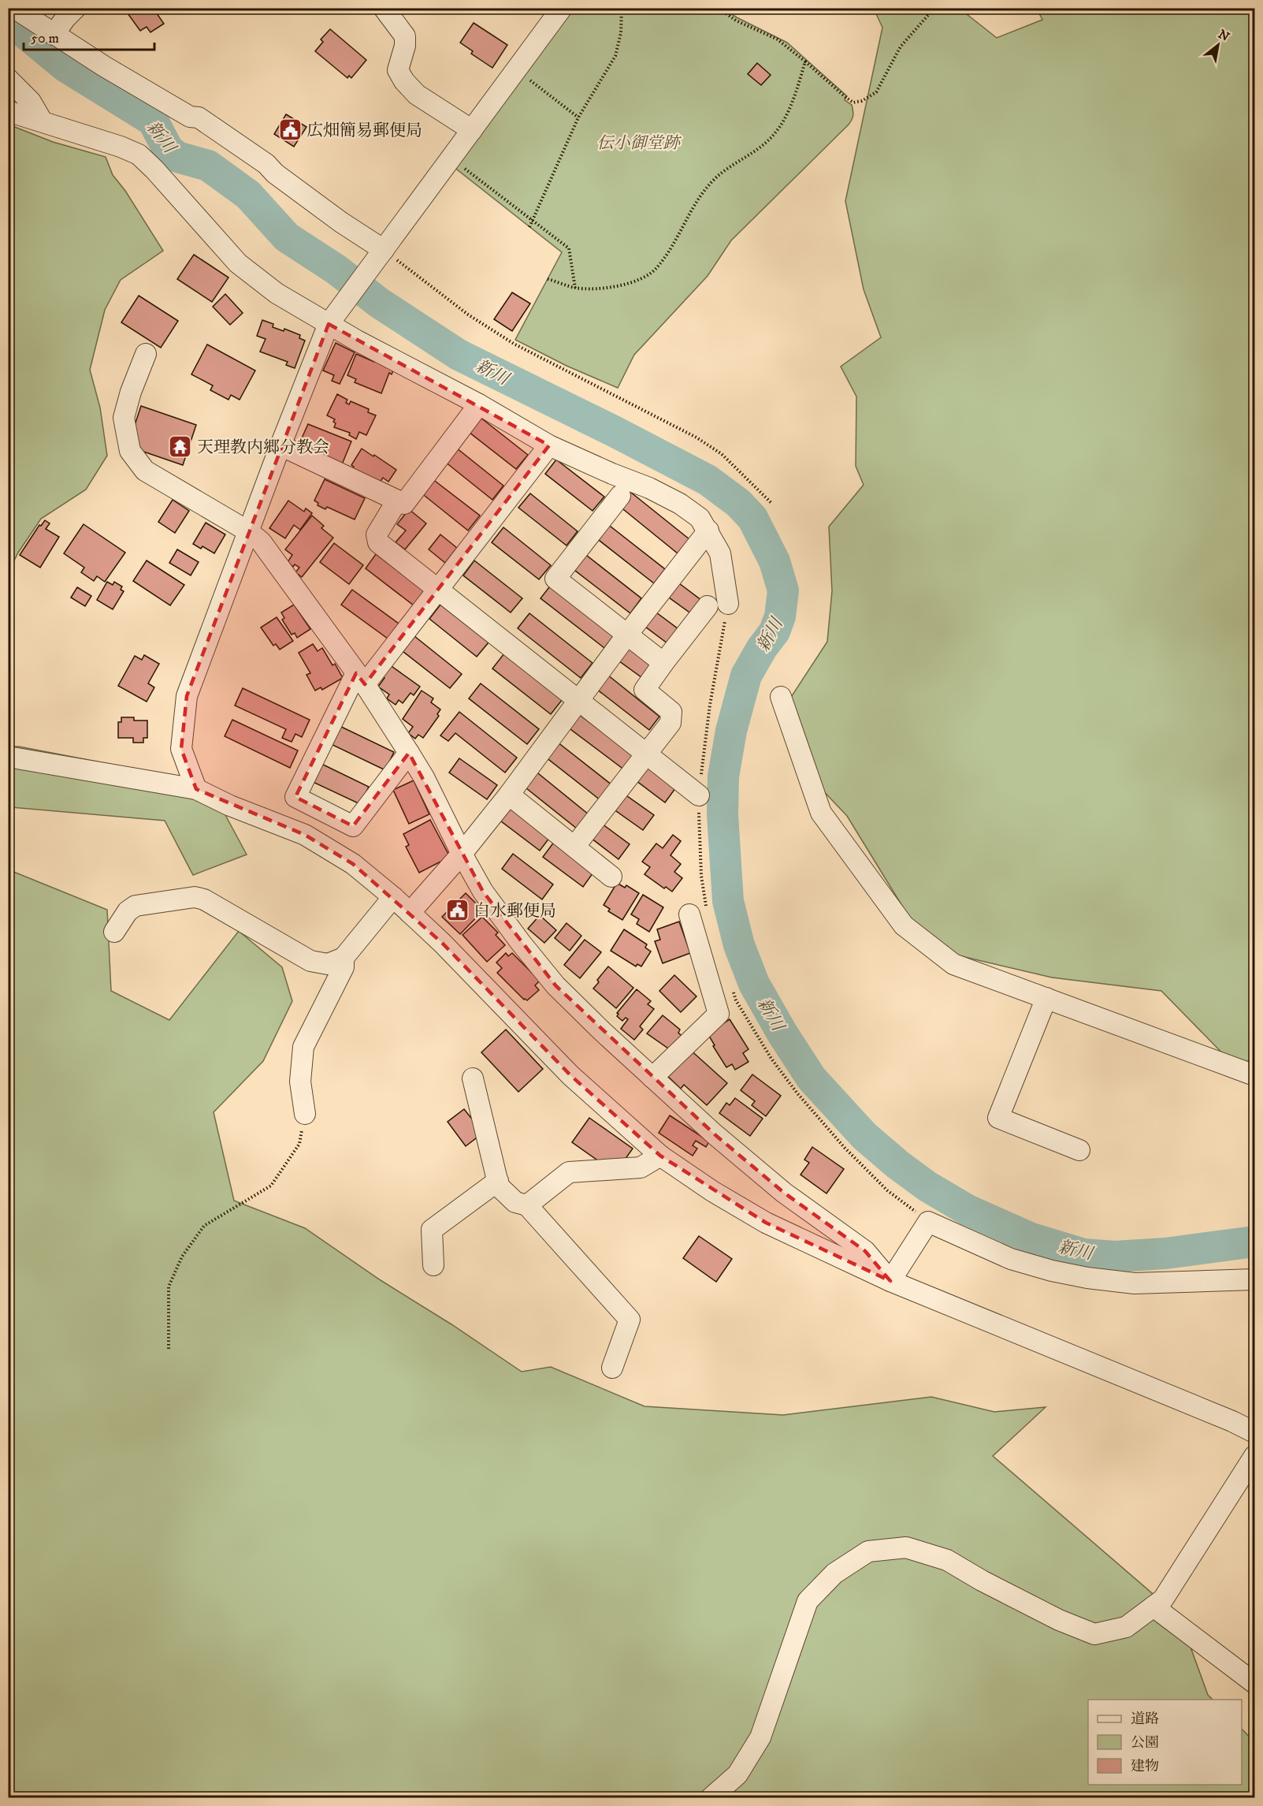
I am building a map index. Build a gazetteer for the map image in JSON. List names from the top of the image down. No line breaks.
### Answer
{"water":["新川"],"parks":["伝小御堂跡"],"places":{"public building":["広畑簡易郵便局","白水郵便局"],"temple":["天理教内郷分教会"]},"legend":["道路","公園","建物"],"scale_bar":"50 m","north":"top right"}
